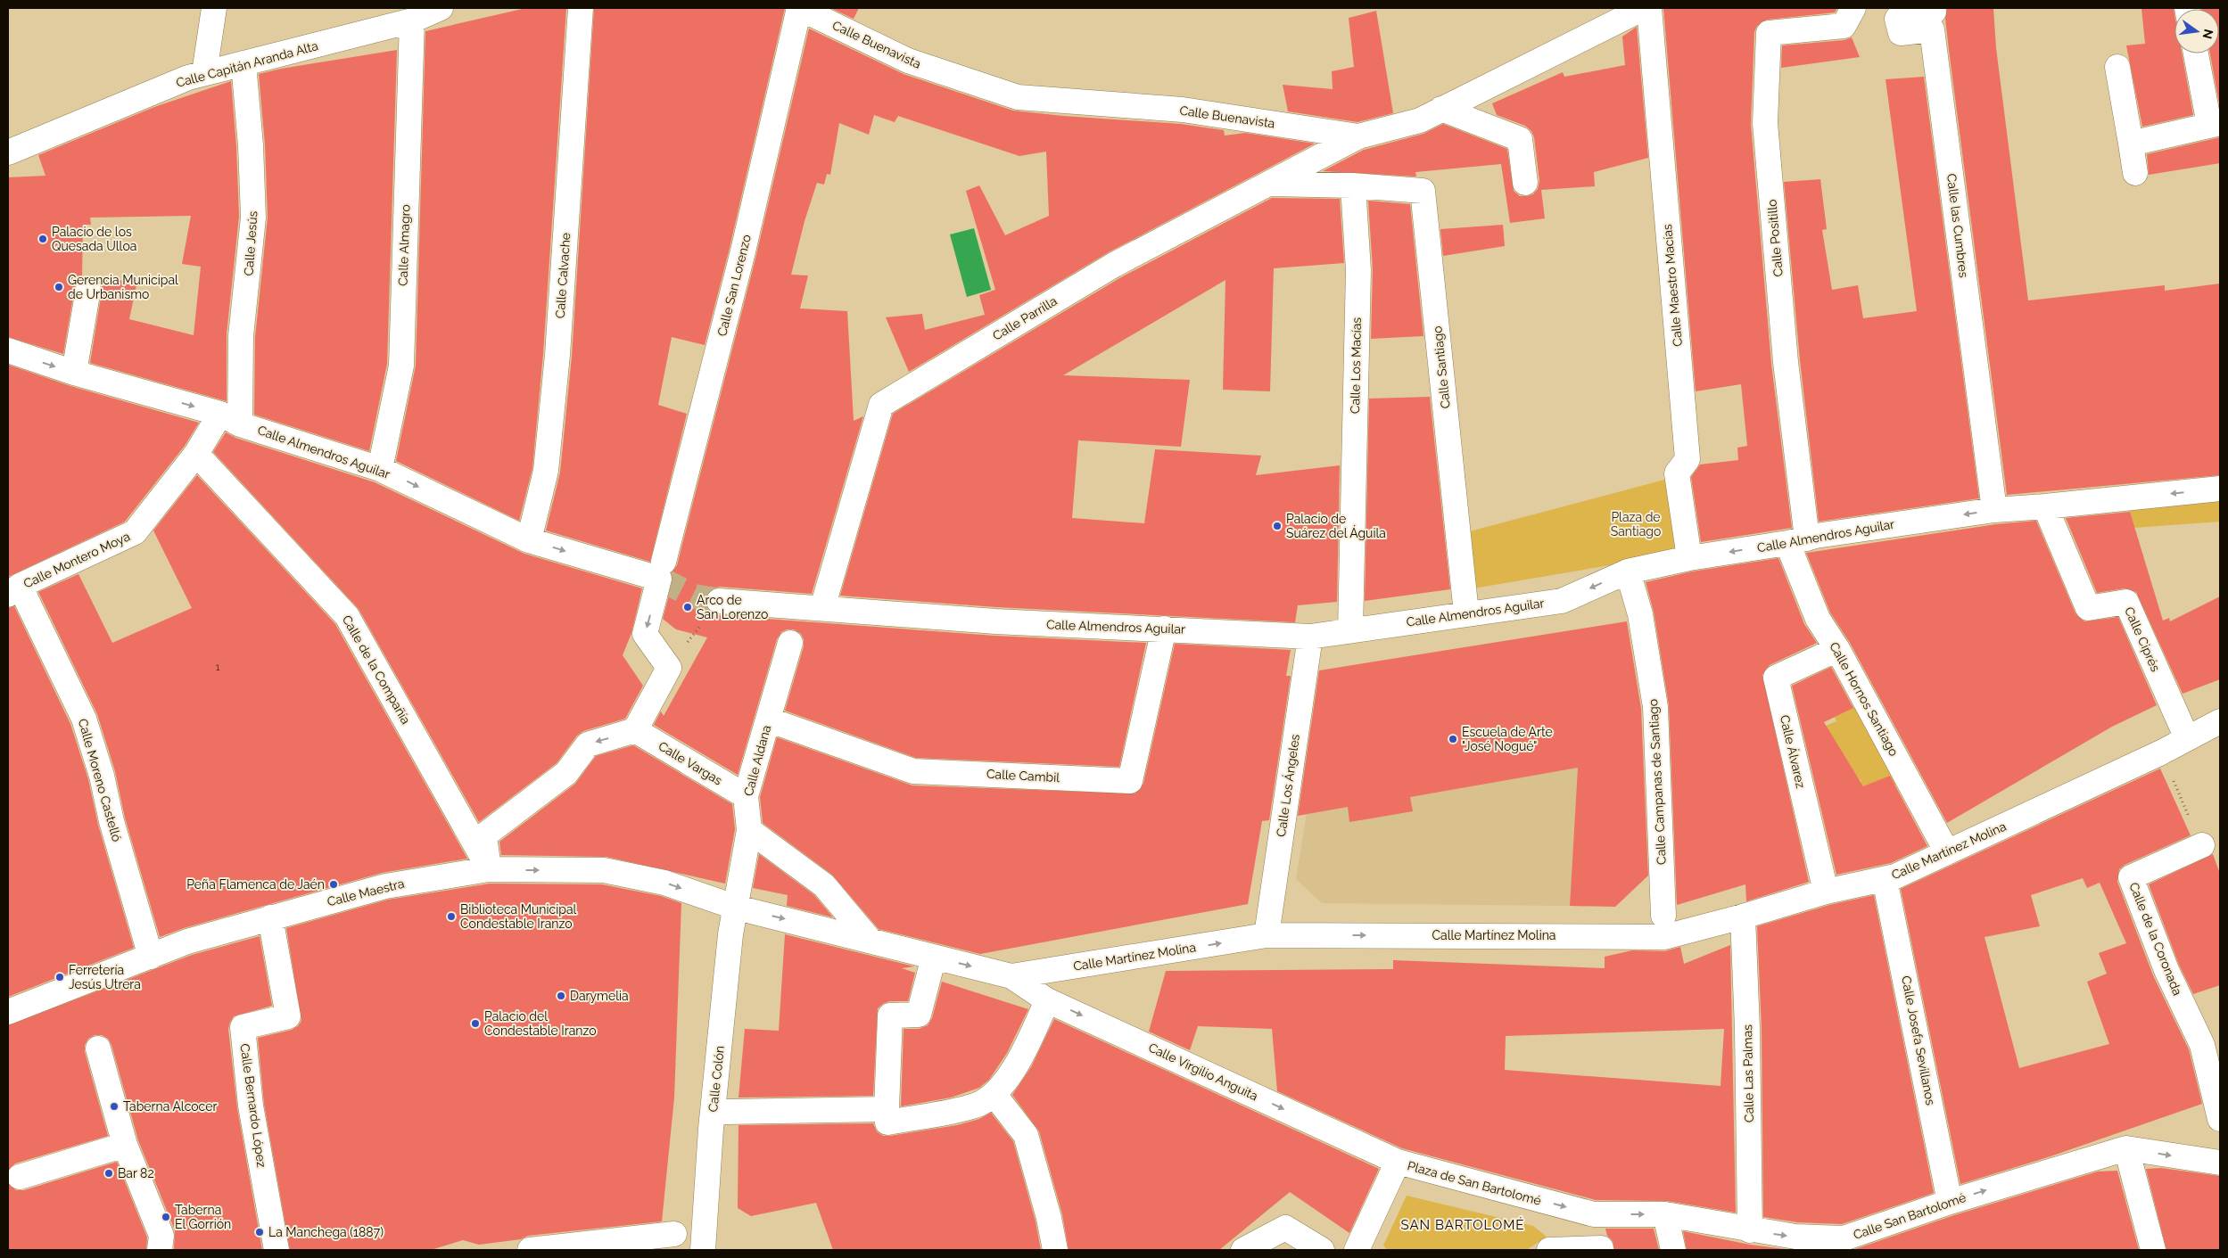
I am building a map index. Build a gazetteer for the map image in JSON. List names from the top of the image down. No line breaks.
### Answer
{"streets":{"street":["Calle Buenavista","Calle Capitán Aranda Alta","Calle las Cumbres","Calle Positillo","Calle Jesús","Calle Almagro","Calle Calvache","Calle San Lorenzo","Calle Maestro Macías","Calle Parrilla","Calle Los Macías","Calle Santiago","Calle Almendros Aguilar","Calle Montero Moya","Calle Ciprés","Calle de la Compañía","Calle Hornos Santiago","Calle Álvarez","Calle Aldana","Calle Vargas","Calle Cambil","Calle Moreno Castelló","Calle Campanas de Santiago","Calle Los Ángeles","Calle Martínez Molina","Calle Maestra","Calle de la Coronada","Calle Josefa Sevillanos","Calle Virgilio Anguita","Calle Las Palmas","Calle Colón","Calle Bernardo López","Plaza de San Bartolomé","Calle San Bartolomé"]},"crossings":[["Calle Buenavista","Calle San Lorenzo"],["Calle Buenavista","Calle Parrilla"],["Calle Capitán Aranda Alta","Calle Jesús"],["Calle Capitán Aranda Alta","Calle Almagro"],["Calle las Cumbres","Calle Almendros Aguilar"],["Calle Positillo","Calle Almendros Aguilar"],["Calle Positillo","Calle Hornos Santiago"],["Calle Jesús","Calle Almendros Aguilar"],["Calle Jesús","Calle Montero Moya"],["Calle Almagro","Calle Almendros Aguilar"],["Calle Calvache","Calle Almendros Aguilar"],["Calle San Lorenzo","Calle Almendros Aguilar"],["Calle Maestro Macías","Calle Almendros Aguilar"],["Calle Parrilla","Calle Almendros Aguilar"],["Calle Los Macías","Calle Santiago"],["Calle Los Macías","Calle Almendros Aguilar"],["Calle Santiago","Calle Almendros Aguilar"],["Calle Almendros Aguilar","Calle Montero Moya"],["Calle Almendros Aguilar","Calle Ciprés"],["Calle Almendros Aguilar","Calle Hornos Santiago"],["Calle Almendros Aguilar","Calle Cambil"],["Calle Almendros Aguilar","Calle Campanas de Santiago"],["Calle Almendros Aguilar","Calle Los Ángeles"],["Calle Montero Moya","Calle de la Compañía"],["Calle Montero Moya","Calle Moreno Castelló"],["Calle Ciprés","Calle Martínez Molina"],["Calle de la Compañía","Calle Maestra"],["Calle Hornos Santiago","Calle Álvarez"],["Calle Hornos Santiago","Calle Martínez Molina"],["Calle Álvarez","Calle Martínez Molina"],["Calle Aldana","Calle Vargas"],["Calle Aldana","Calle Cambil"],["Calle Aldana","Calle Martínez Molina"],["Calle Aldana","Calle Maestra"],["Calle Aldana","Calle Colón"],["Calle Moreno Castelló","Calle Maestra"],["Calle Los Ángeles","Calle Martínez Molina"],["Calle Martínez Molina","Calle Maestra"],["Calle Martínez Molina","Calle Josefa Sevillanos"],["Calle Martínez Molina","Calle Virgilio Anguita"],["Calle Martínez Molina","Calle Las Palmas"],["Calle Martínez Molina","Calle Colón"],["Calle Maestra","Calle Colón"],["Calle Maestra","Calle Bernardo López"],["Calle Josefa Sevillanos","Calle San Bartolomé"],["Calle Virgilio Anguita","Plaza de San Bartolomé"],["Calle Las Palmas","Calle San Bartolomé"],["Plaza de San Bartolomé","Calle San Bartolomé"]],"one_way":["Calle Martínez Molina","Calle Virgilio Anguita","Plaza de San Bartolomé","Calle San Bartolomé"],"districts":["SAN BARTOLOMÉ"],"parks":["Plaza de Santiago"],"places":["Palacio de los Quesada Ulloa","Gerencia Municipal de Urbanismo","Palacio de Suárez del Águila","Arco de San Lorenzo","Escuela de Arte \"José Nogué\"","Peña Flamenca de Jaén","Biblioteca Municipal Condestable Iranzo","Ferretería Jesús Utrera","Darymelia","Palacio del Condestable Iranzo","Taberna Alcocer","Bar 82","Taberna El Gorrión","La Manchega (1887)"],"house_numbers":["1"],"north":"right"}
